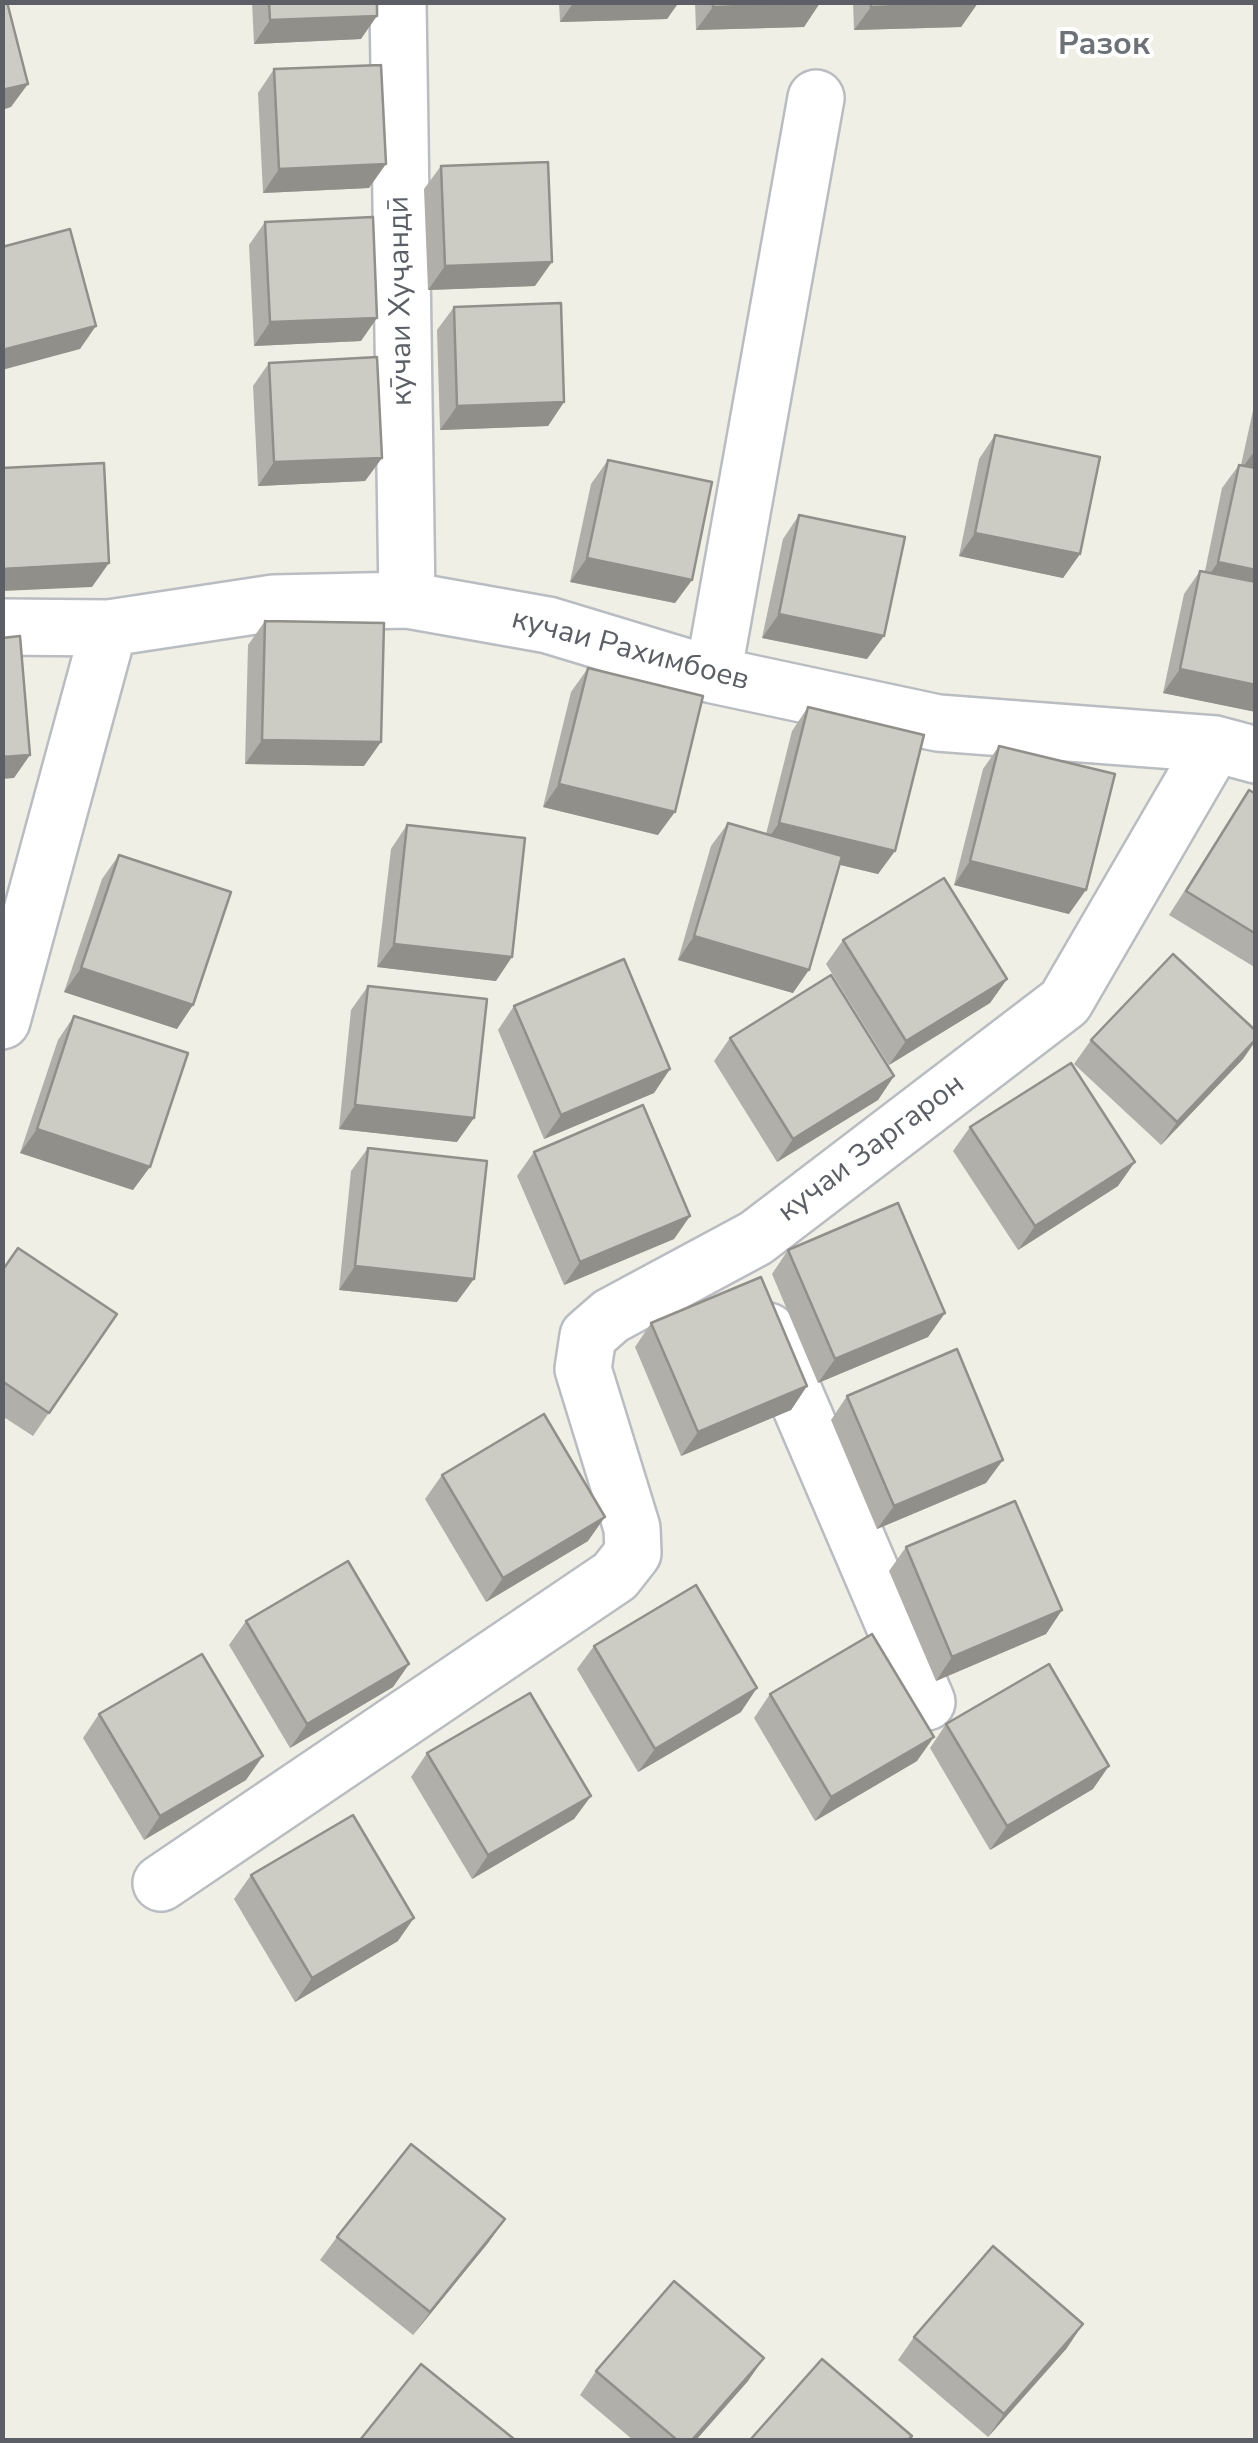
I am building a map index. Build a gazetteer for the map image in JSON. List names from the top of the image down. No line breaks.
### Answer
{"streets":{"street":["кӯчаи Хуҷандӣ","кучаи Рахимбоев","кучаи Заргарон"]},"crossings":[["кӯчаи Хуҷандӣ","кучаи Рахимбоев"],["кучаи Рахимбоев","кучаи Заргарон"]],"districts":["Разок"]}
